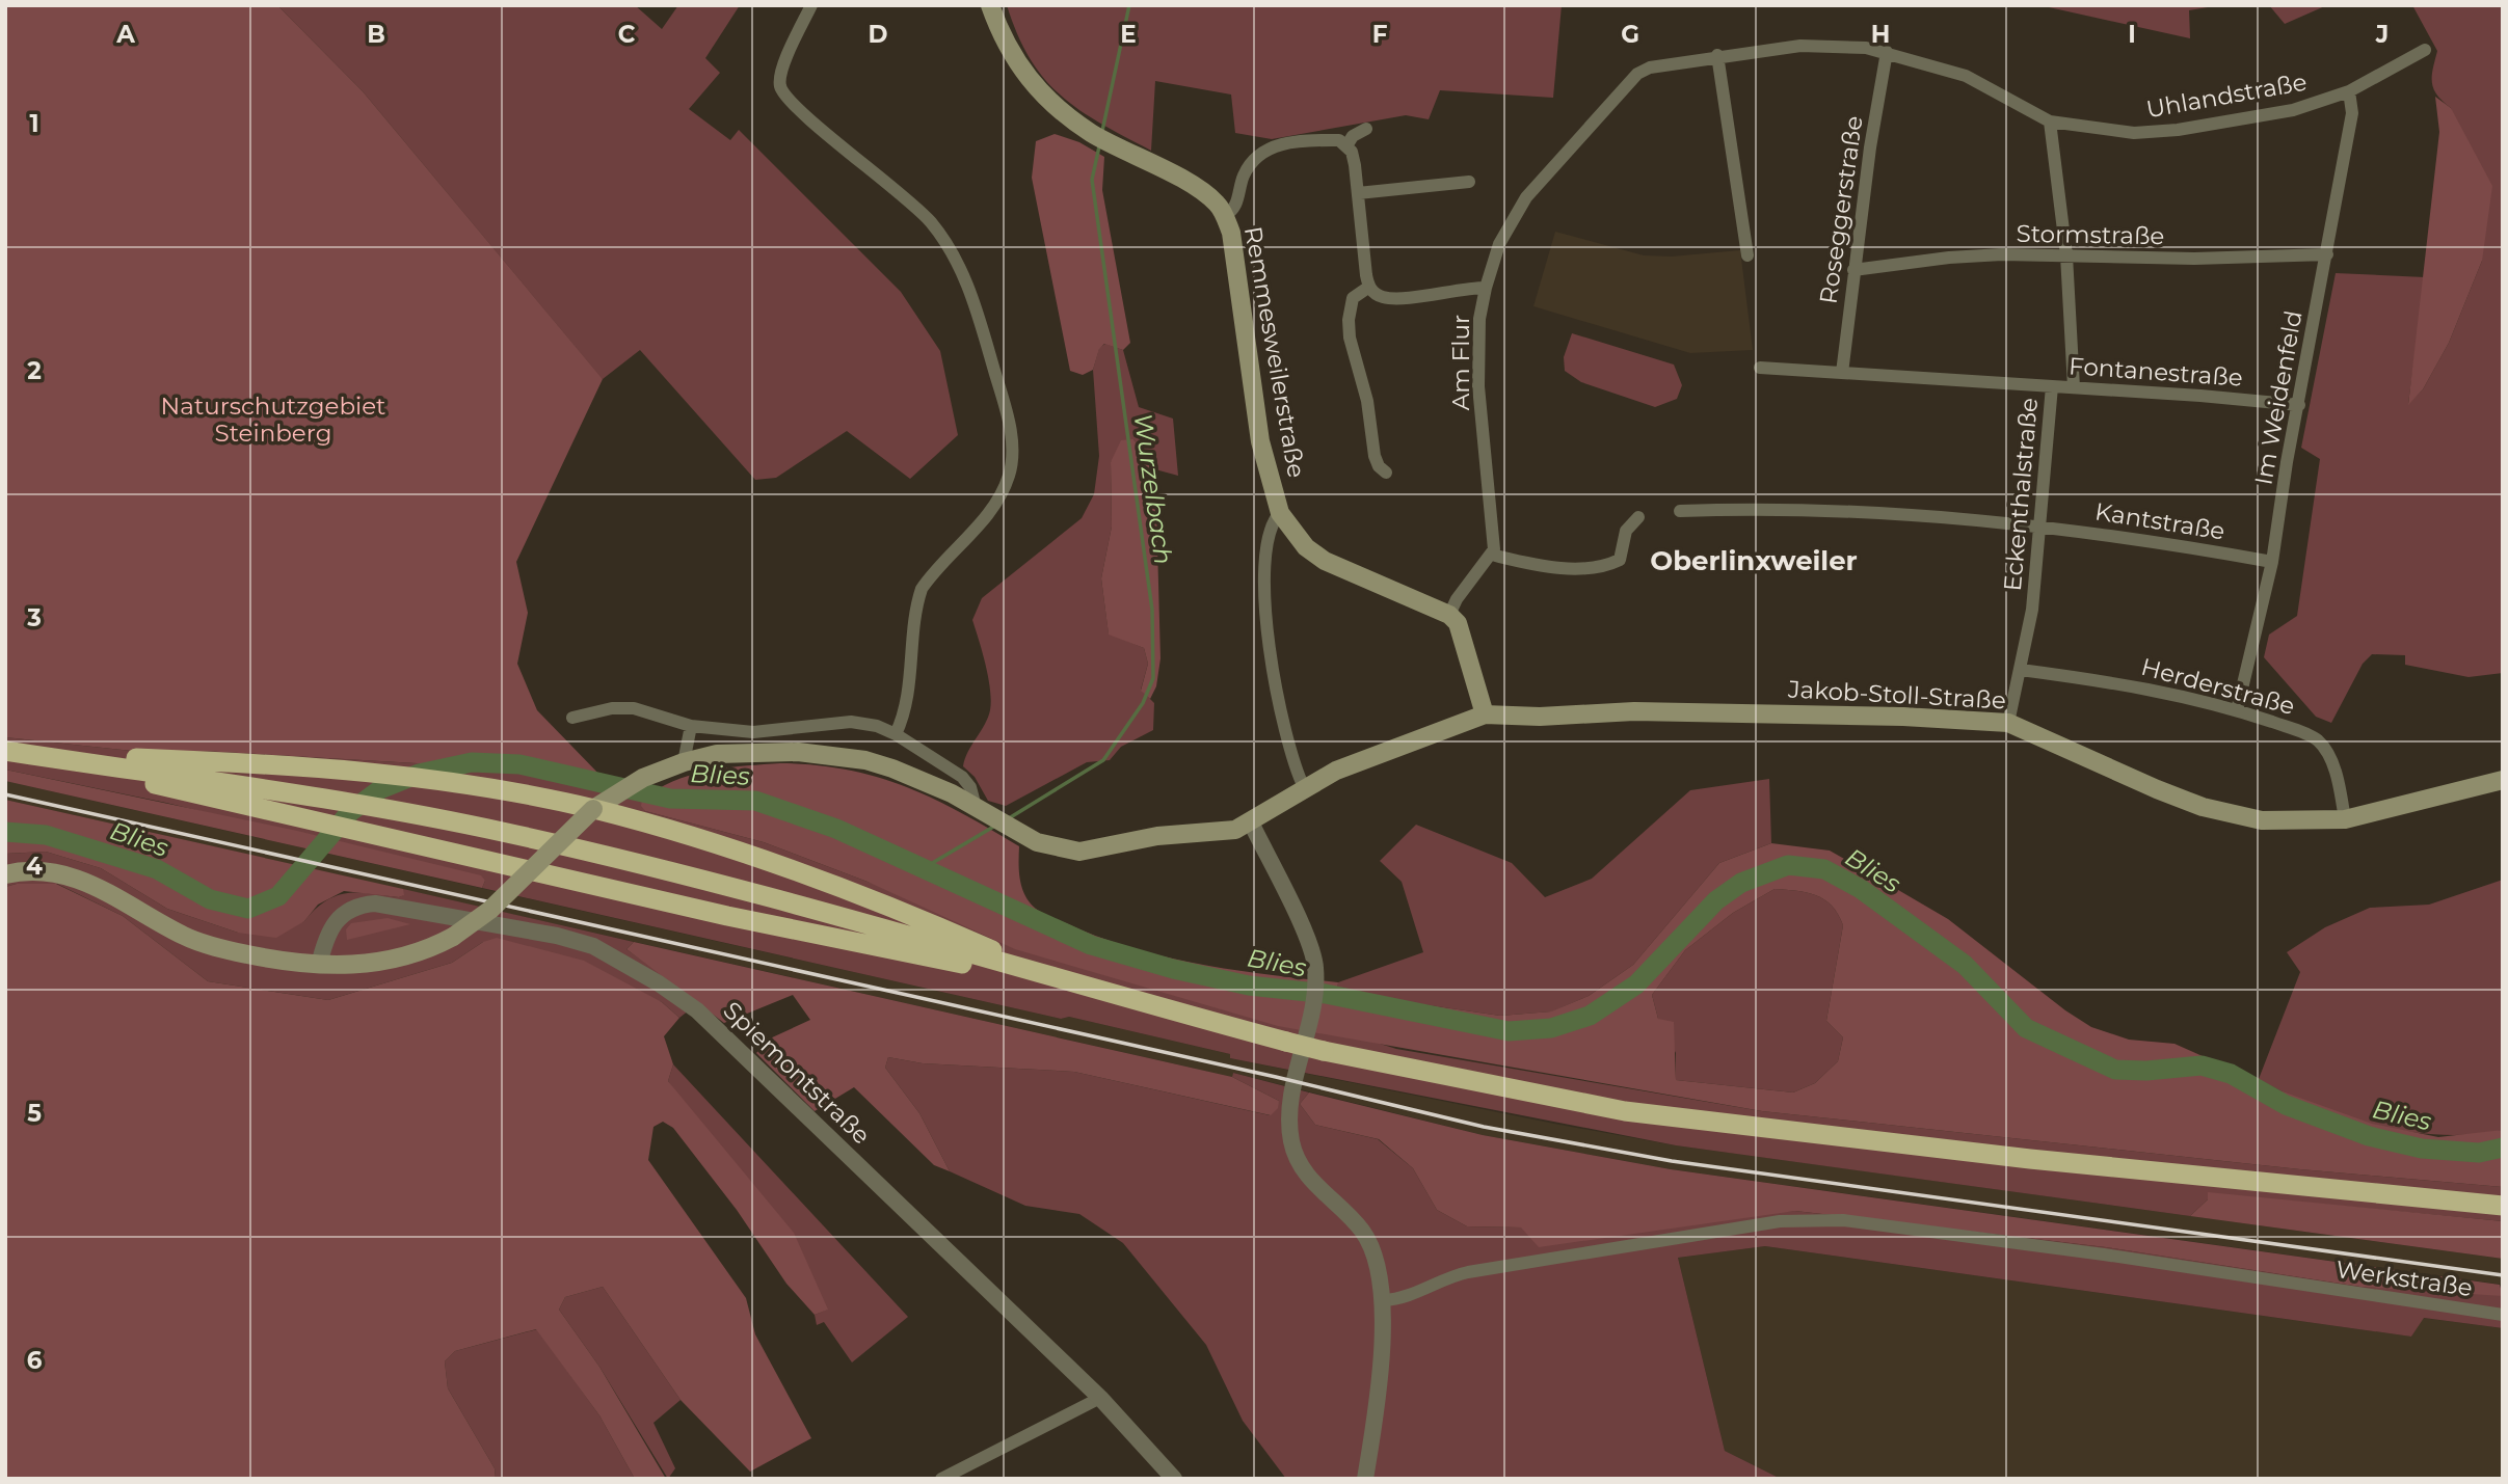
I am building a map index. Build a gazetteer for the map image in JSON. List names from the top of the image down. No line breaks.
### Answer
{"streets":{"main road":["Remmesweilerstraße","Jakob-Stoll-Straße"],"street":["Uhlandstraße","Roseggerstraße","Stormstraße","Am Flur","Fontanestraße","Im Weidenfeld","Eckenthalstraße","Kantstraße","Herderstraße","Spiemontstraße","Werkstraße"]},"crossings":[["Uhlandstraße","Roseggerstraße"],["Uhlandstraße","Am Flur"],["Uhlandstraße","Im Weidenfeld"],["Roseggerstraße","Stormstraße"],["Roseggerstraße","Eckenthalstraße"],["Stormstraße","Im Weidenfeld"],["Fontanestraße","Im Weidenfeld"],["Fontanestraße","Eckenthalstraße"],["Im Weidenfeld","Kantstraße"],["Im Weidenfeld","Herderstraße"],["Eckenthalstraße","Kantstraße"],["Eckenthalstraße","Herderstraße"],["Eckenthalstraße","Jakob-Stoll-Straße"],["Herderstraße","Jakob-Stoll-Straße"],["Jakob-Stoll-Straße","Spiemontstraße"]],"districts":["Oberlinxweiler"],"water":["Wurzelbach","Blies"],"parks":["Naturschutzgebiet Steinberg"],"grid":{"columns":["A","B","C","D","E","F","G","H","I","J"],"rows":["1","2","3","4","5","6"]}}
